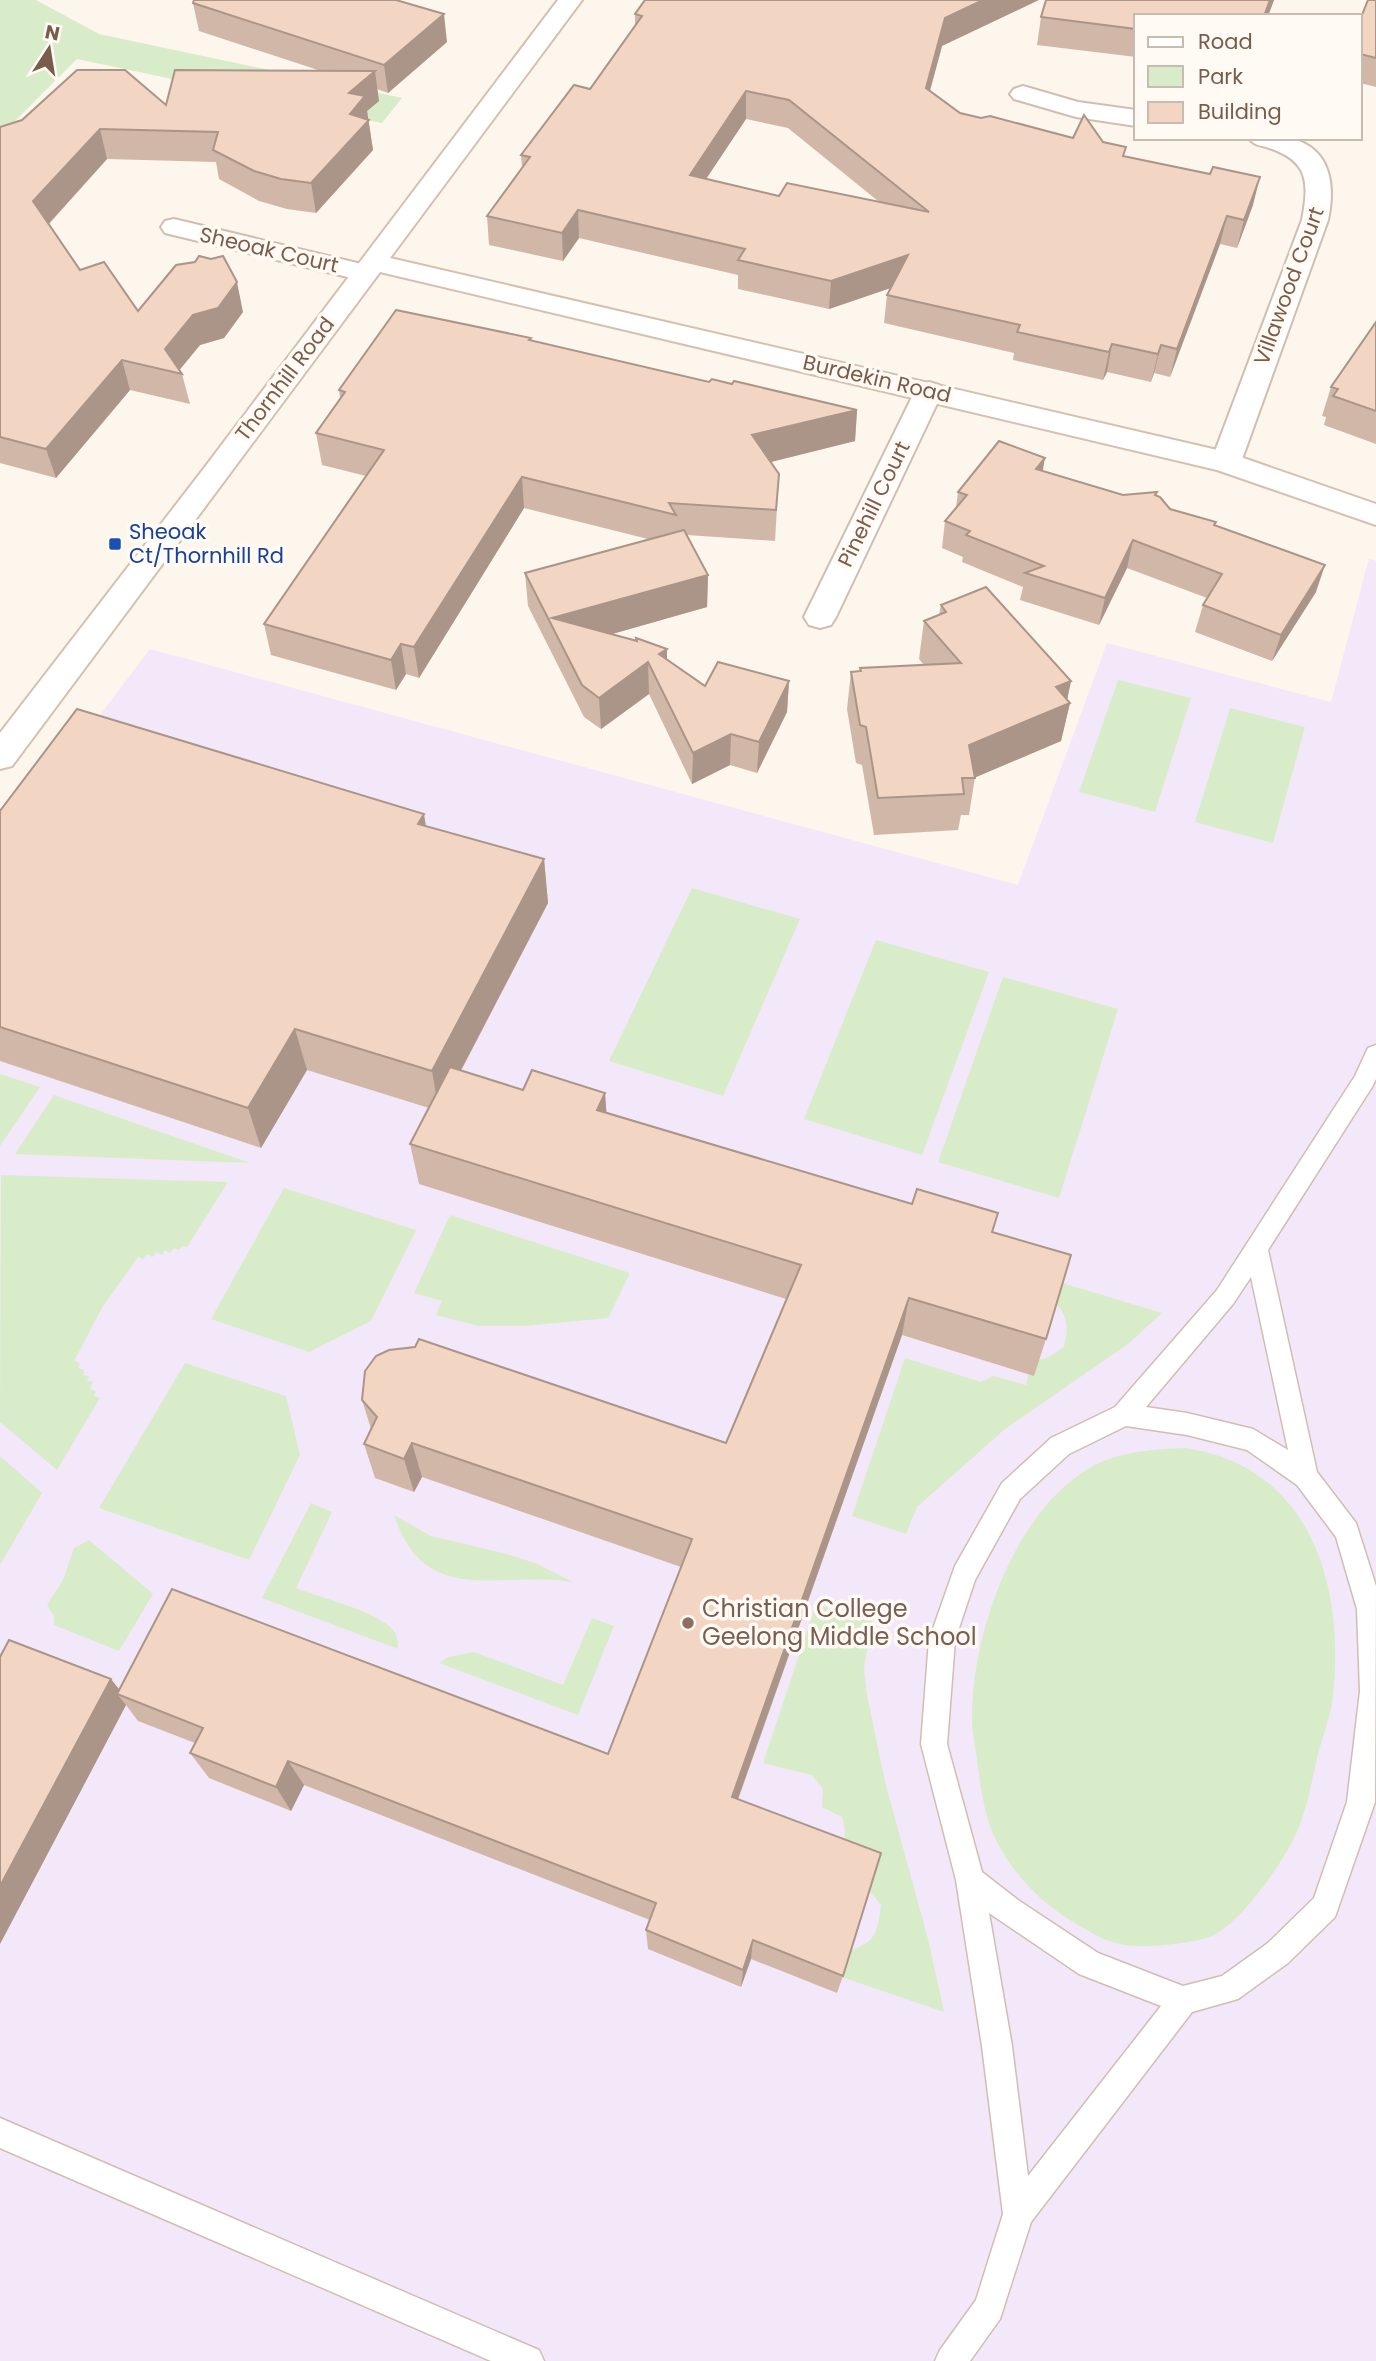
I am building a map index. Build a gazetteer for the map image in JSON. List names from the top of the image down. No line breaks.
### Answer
{"streets":{"street":["Sheoak Court","Villawood Court","Thornhill Road","Burdekin Road","Pinehill Court"]},"crossings":[["Sheoak Court","Thornhill Road"],["Sheoak Court","Burdekin Road"],["Villawood Court","Burdekin Road"],["Thornhill Road","Burdekin Road"],["Burdekin Road","Pinehill Court"]],"places":{"transit":["Sheoak Ct/Thornhill Rd"],"other":["Christian College Geelong Middle School"]},"legend":["Road","Park","Building"],"north":"top"}
